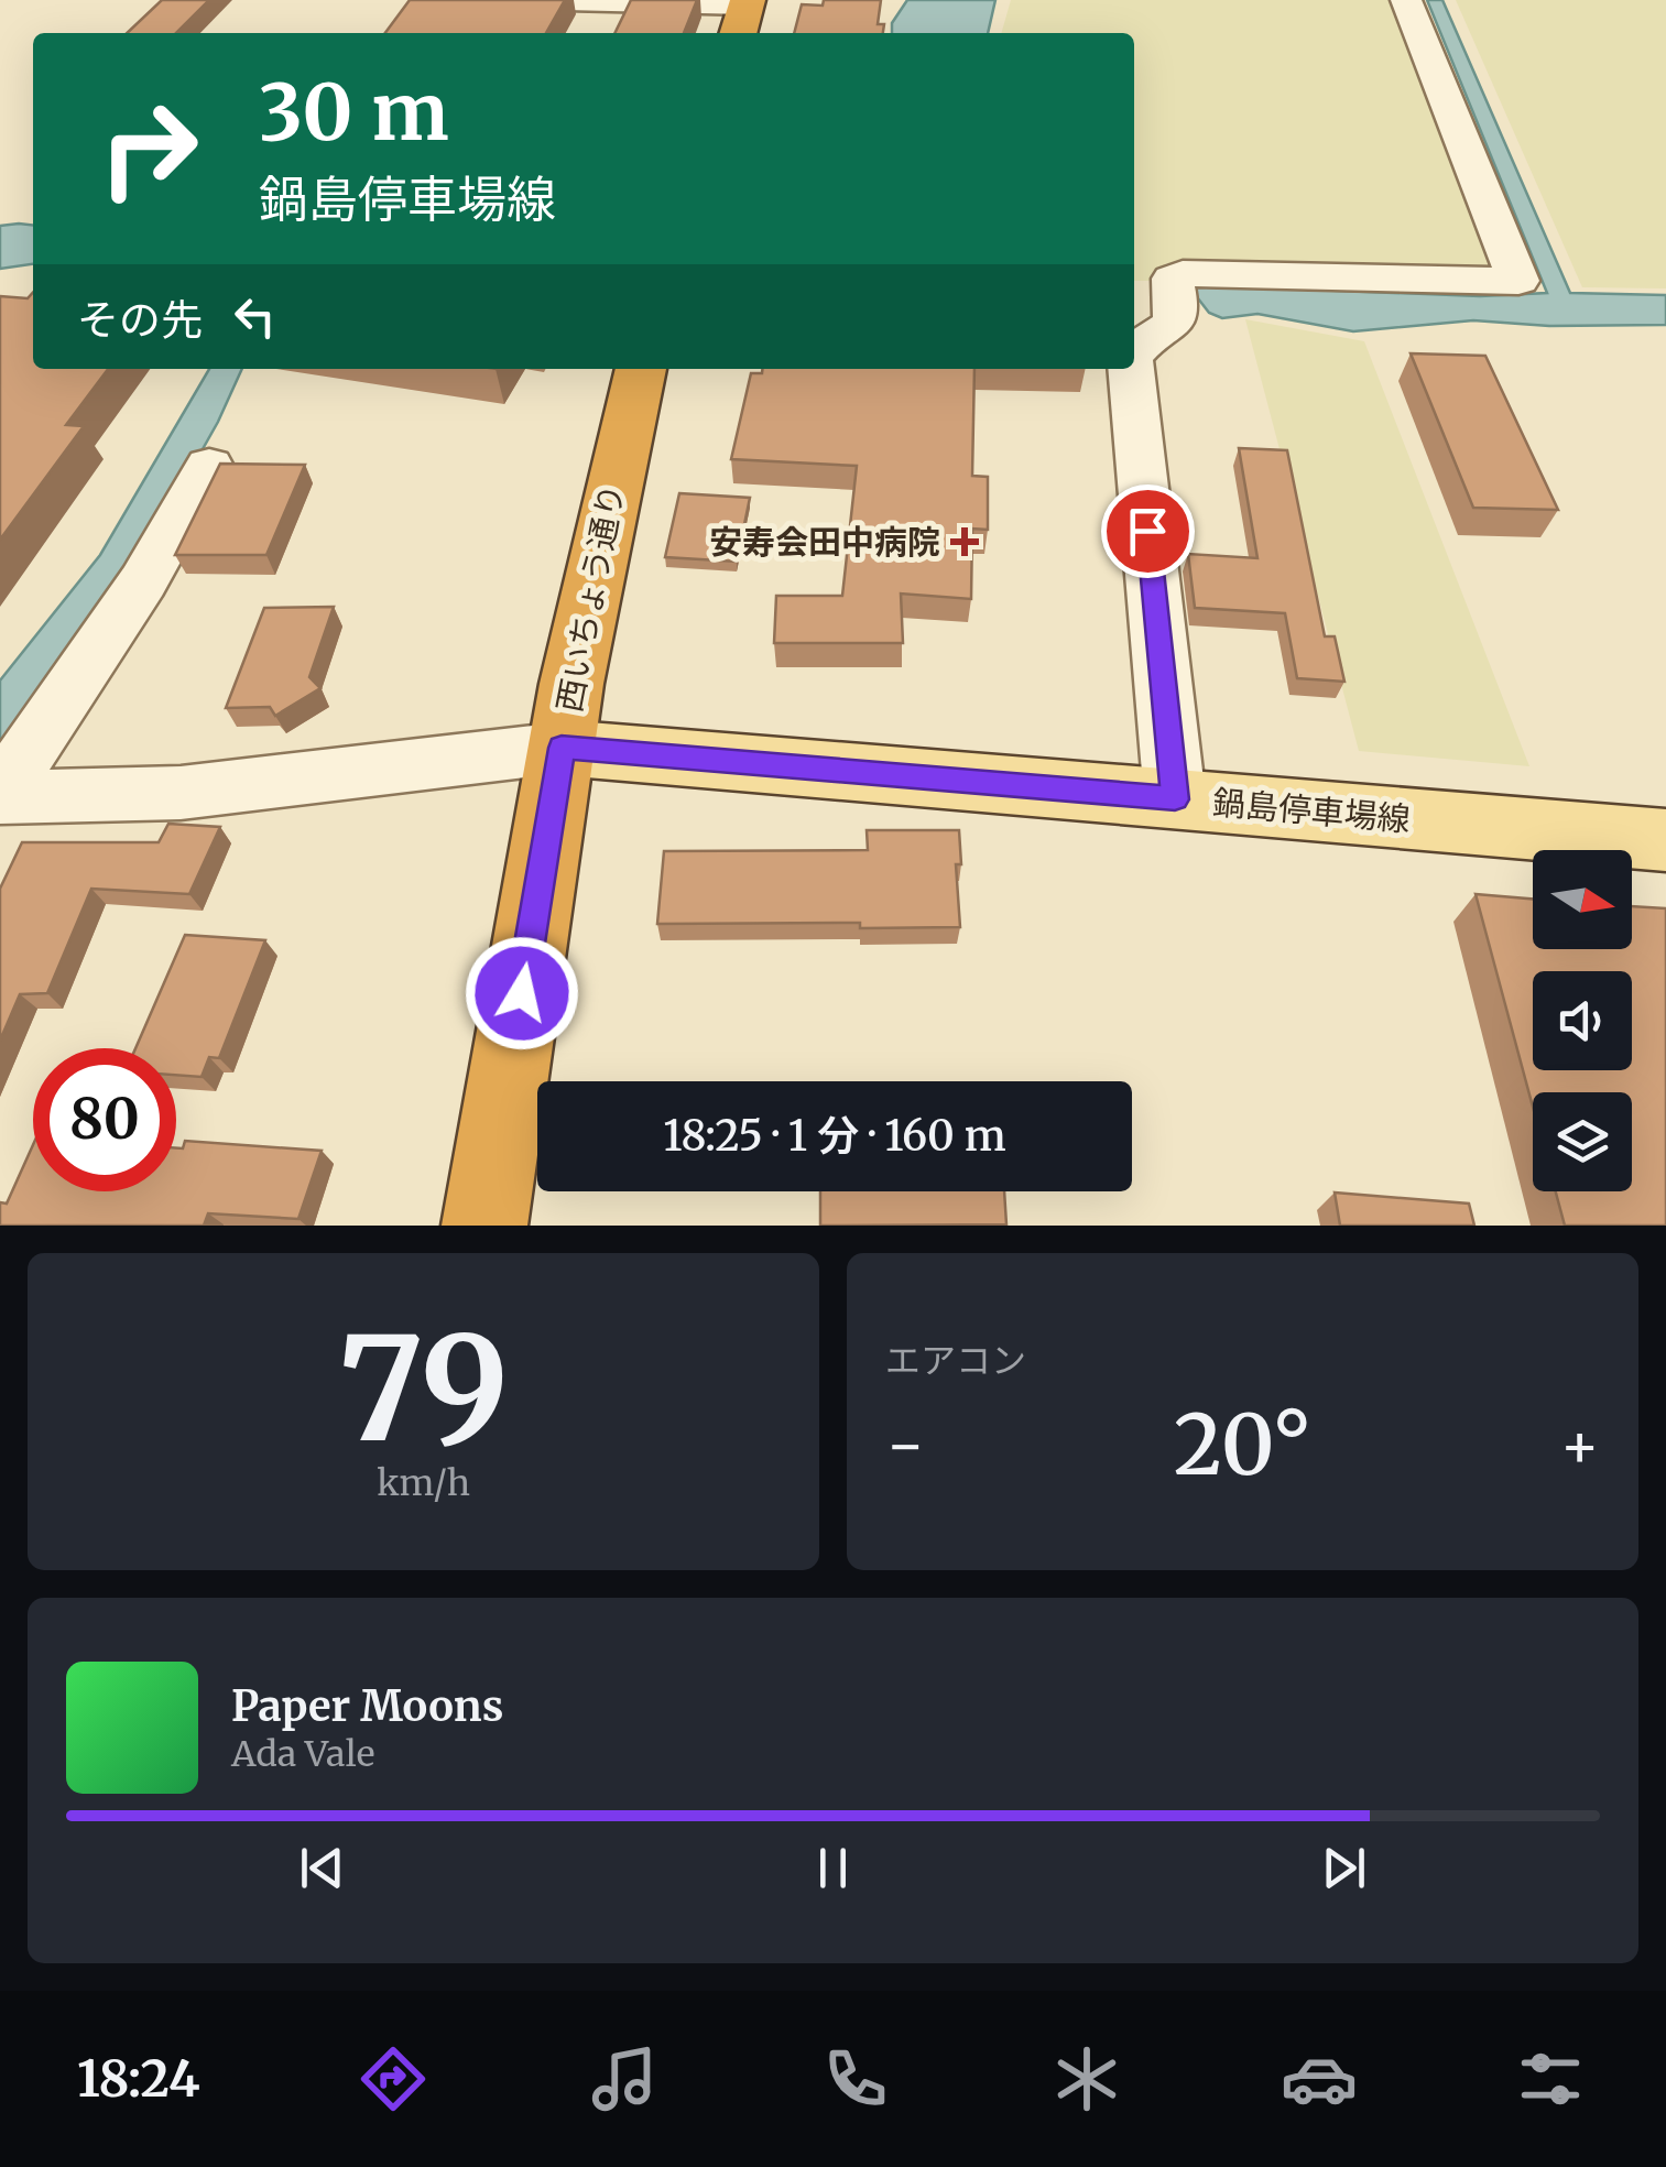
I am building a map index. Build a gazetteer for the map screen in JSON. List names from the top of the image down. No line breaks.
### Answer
{"streets":{"highway":["西いちょう通り"],"main road":["鍋島停車場線"]},"crossings":[["西いちょう通り","鍋島停車場線"]],"places":{"health":["安寿会田中病院"]},"north":"right","page":{"turn":["30 m","鍋島停車場線"],"then":"その先","limit":"80","trip":"18:25 · 1 分 · 160 m","tile":[["79","km/h"],"エアコン"],"heat":["−","20°","+"],"song":["Paper Moons","Ada Vale"],"tabs":"18:24"}}
